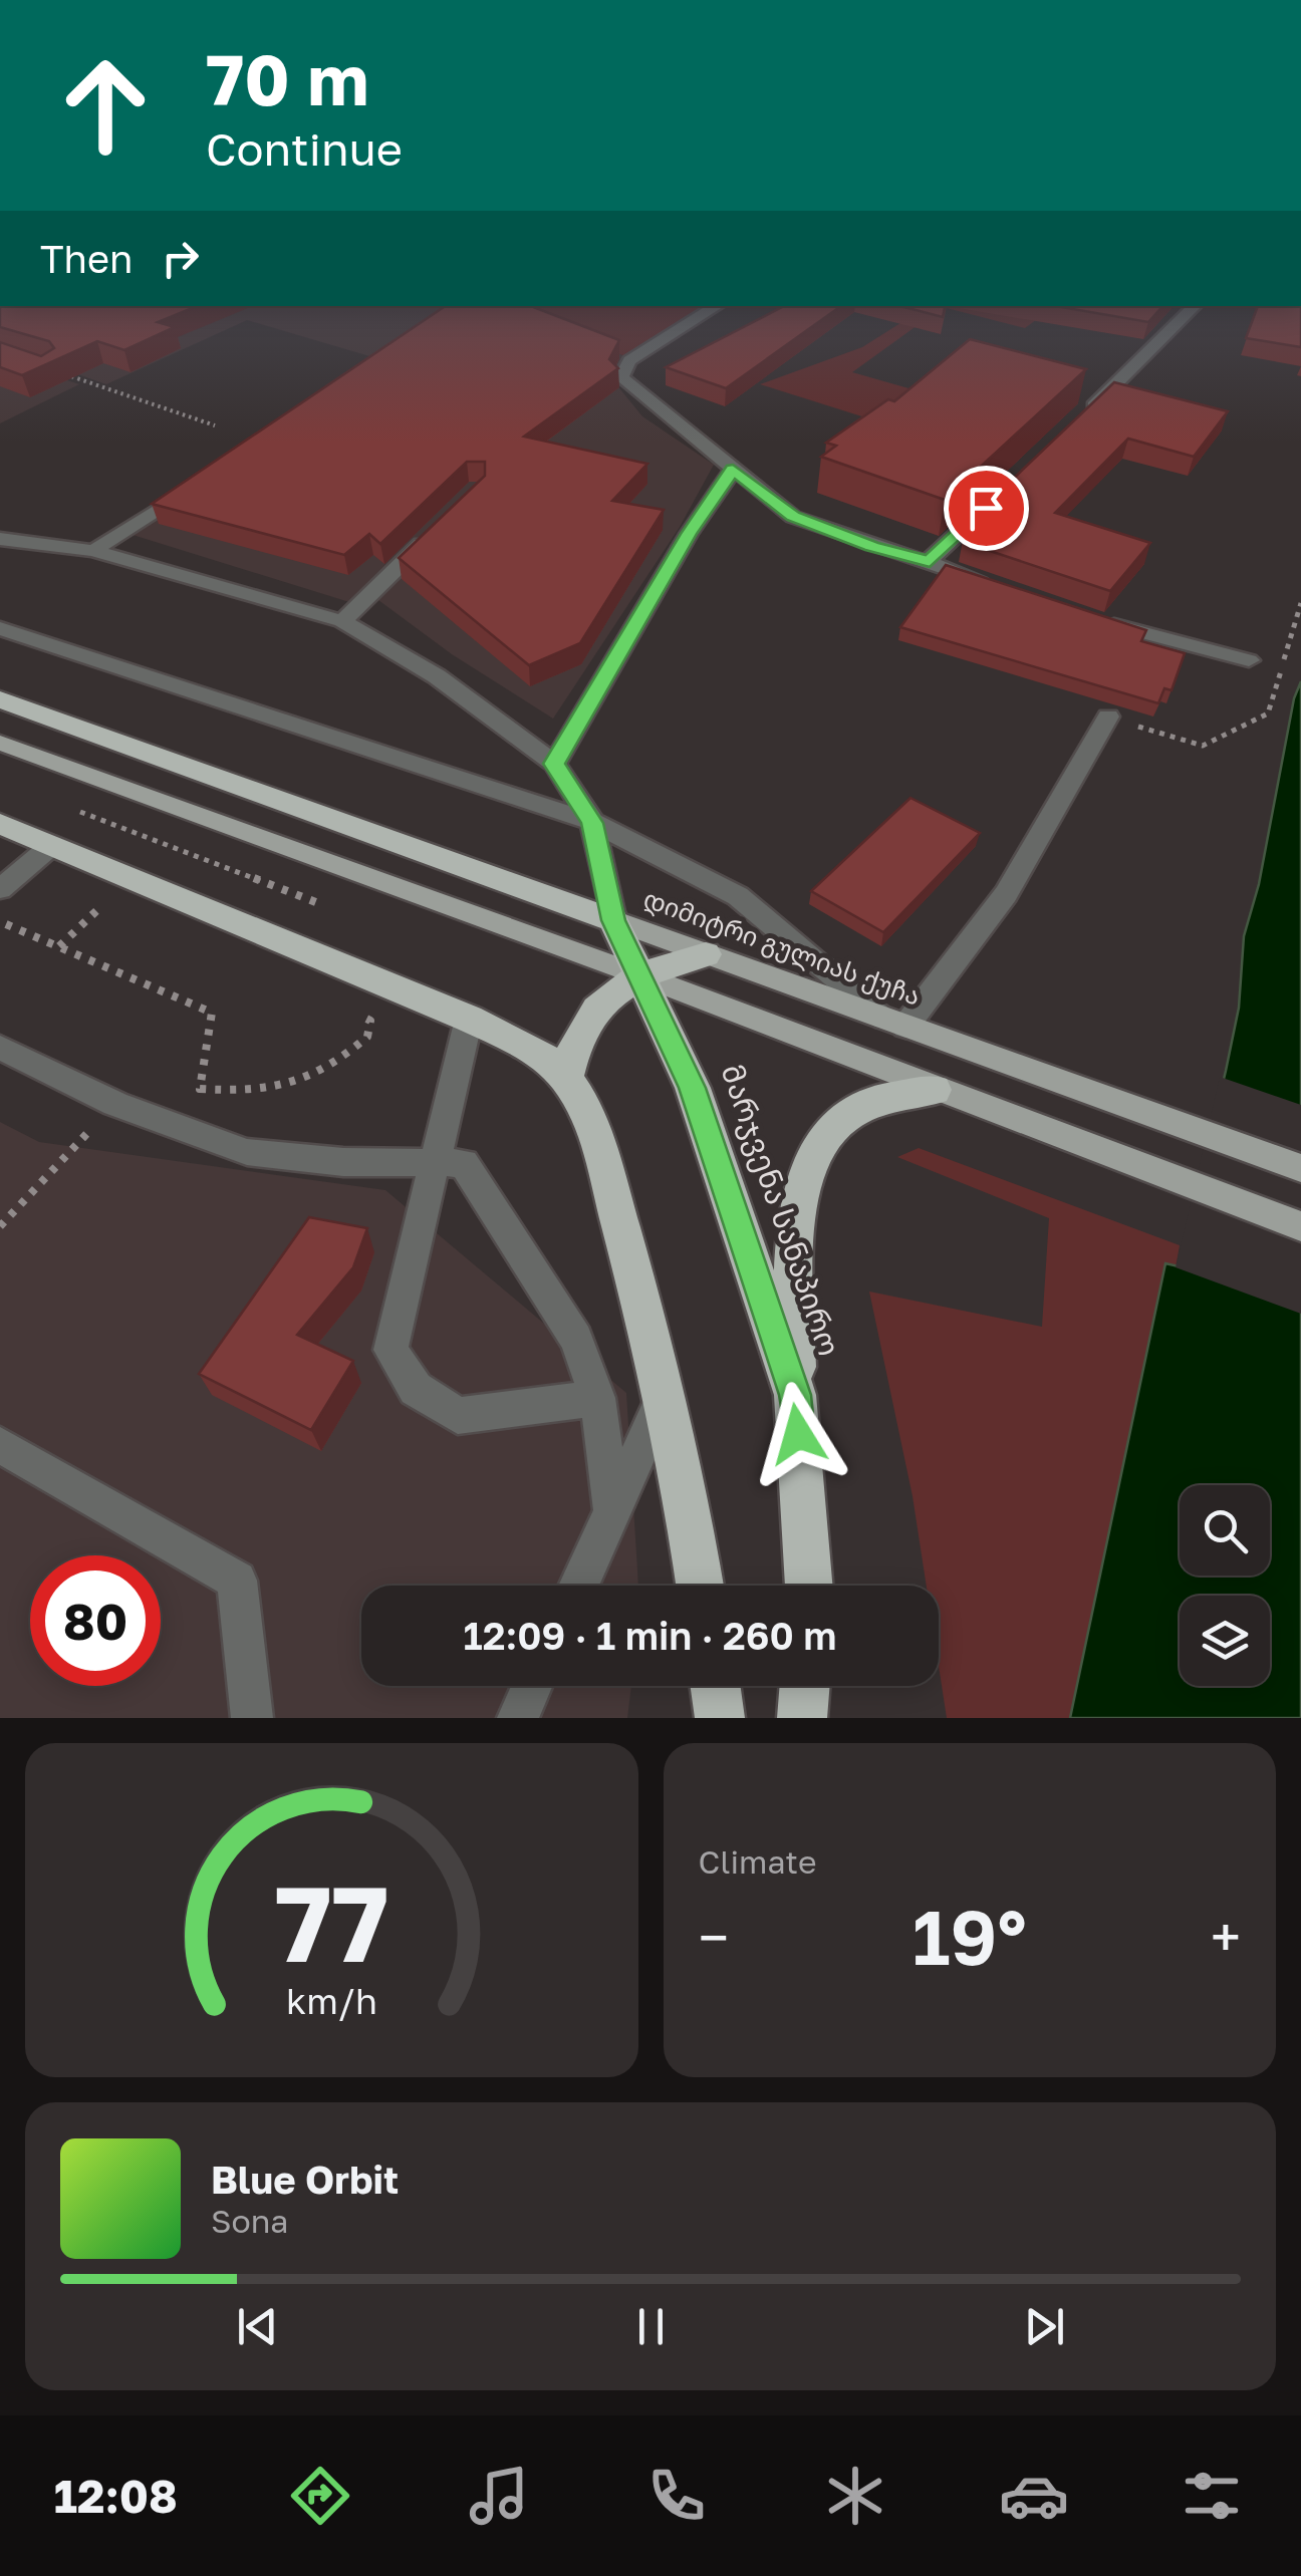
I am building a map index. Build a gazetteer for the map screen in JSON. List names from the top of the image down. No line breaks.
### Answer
{"streets":{"highway":["დიმიტრი გულიას ქუჩა","მარჯვენა სანაპირო"]},"crossings":[["დიმიტრი გულიას ქუჩა","მარჯვენა სანაპირო"]],"page":{"turn":["70 m","Continue"],"then":"Then","limit":"80","trip":"12:09 · 1 min · 260 m","tile":"Climate","heat":["−","19°","+"],"song":["Blue Orbit","Sona"],"tabs":"12:08","gauge":["77","km/h"]}}
